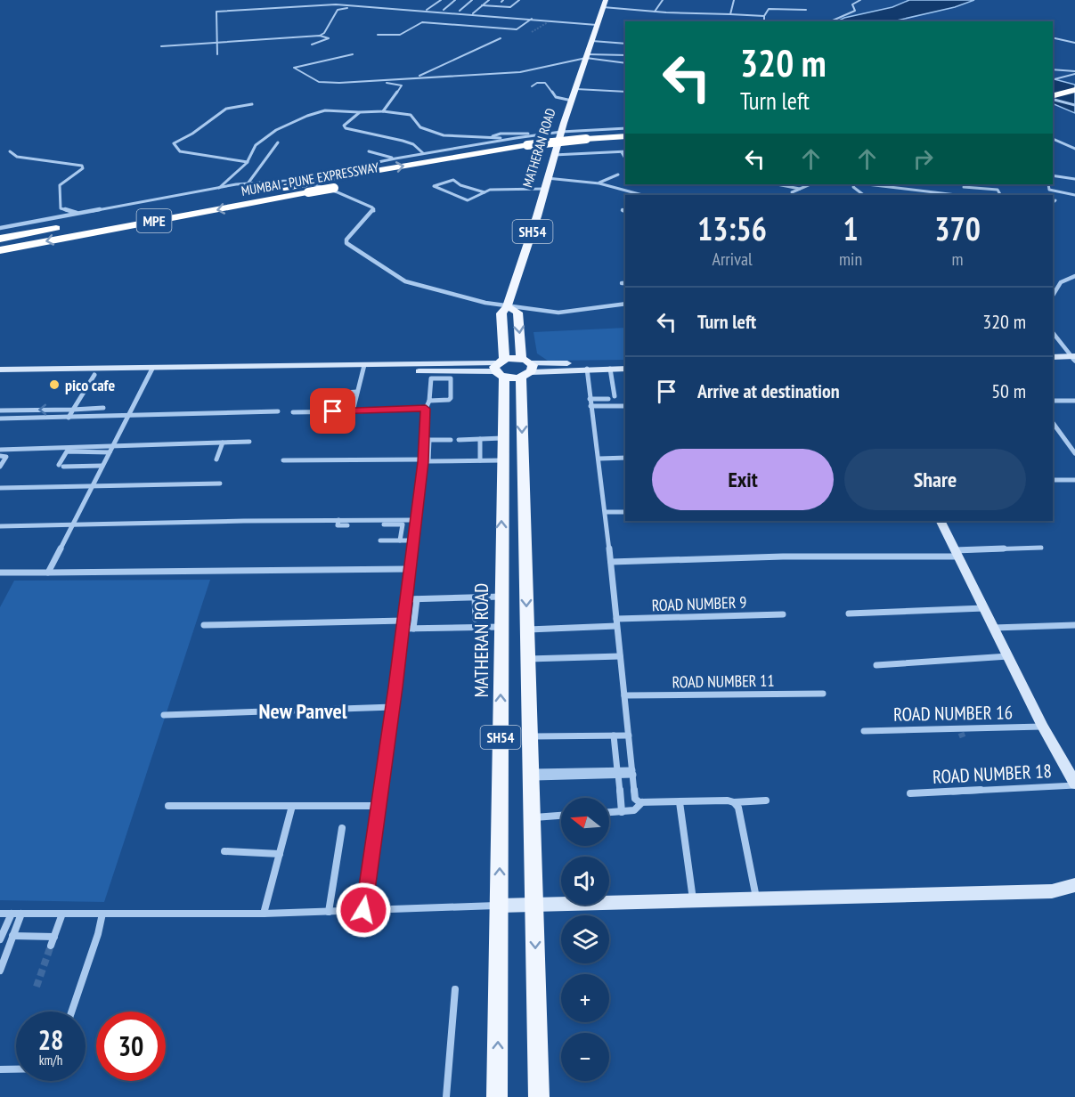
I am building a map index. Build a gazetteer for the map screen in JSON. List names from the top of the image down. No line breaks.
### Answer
{"streets":{"highway":["MUMBAI - PUNE EXPRESSWAY","MPE"],"main road":["MATHERAN ROAD","SH54"],"street":["ROAD NUMBER 9","ROAD NUMBER 11","ROAD NUMBER 16","ROAD NUMBER 18"]},"crossings":[["MATHERAN ROAD","SH54"],["SH54","ROAD NUMBER 9"]],"districts":["New Panvel"],"places":["pico cafe"],"north":"left","page":{"turn":["320 m","Turn left"],"eta":["13:56","Arrival","1","min","370","m"],"list":[{"name":"Turn left","value":"320 m"},{"name":"Arrive at destination","value":"50 m"}],"buttons":["Exit","Share"],"map_buttons":["+","−"],"speed":"28 km/h","limit":"30"}}
